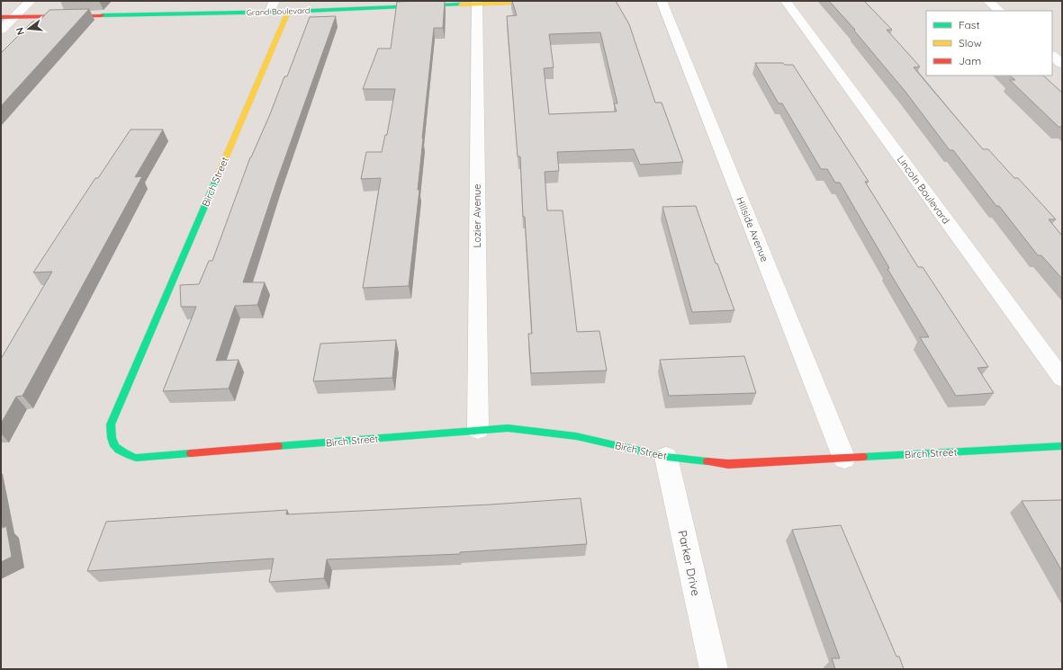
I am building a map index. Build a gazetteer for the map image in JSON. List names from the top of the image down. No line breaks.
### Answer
{"streets":{"street":["Grand Boulevard","Birch Street","Lincoln Boulevard","Lozier Avenue","Hillside Avenue","Parker Drive"]},"crossings":[["Grand Boulevard","Birch Street"],["Grand Boulevard","Lozier Avenue"],["Birch Street","Lozier Avenue"],["Birch Street","Hillside Avenue"],["Birch Street","Parker Drive"]],"legend":["Fast","Slow","Jam"],"north":"left"}
